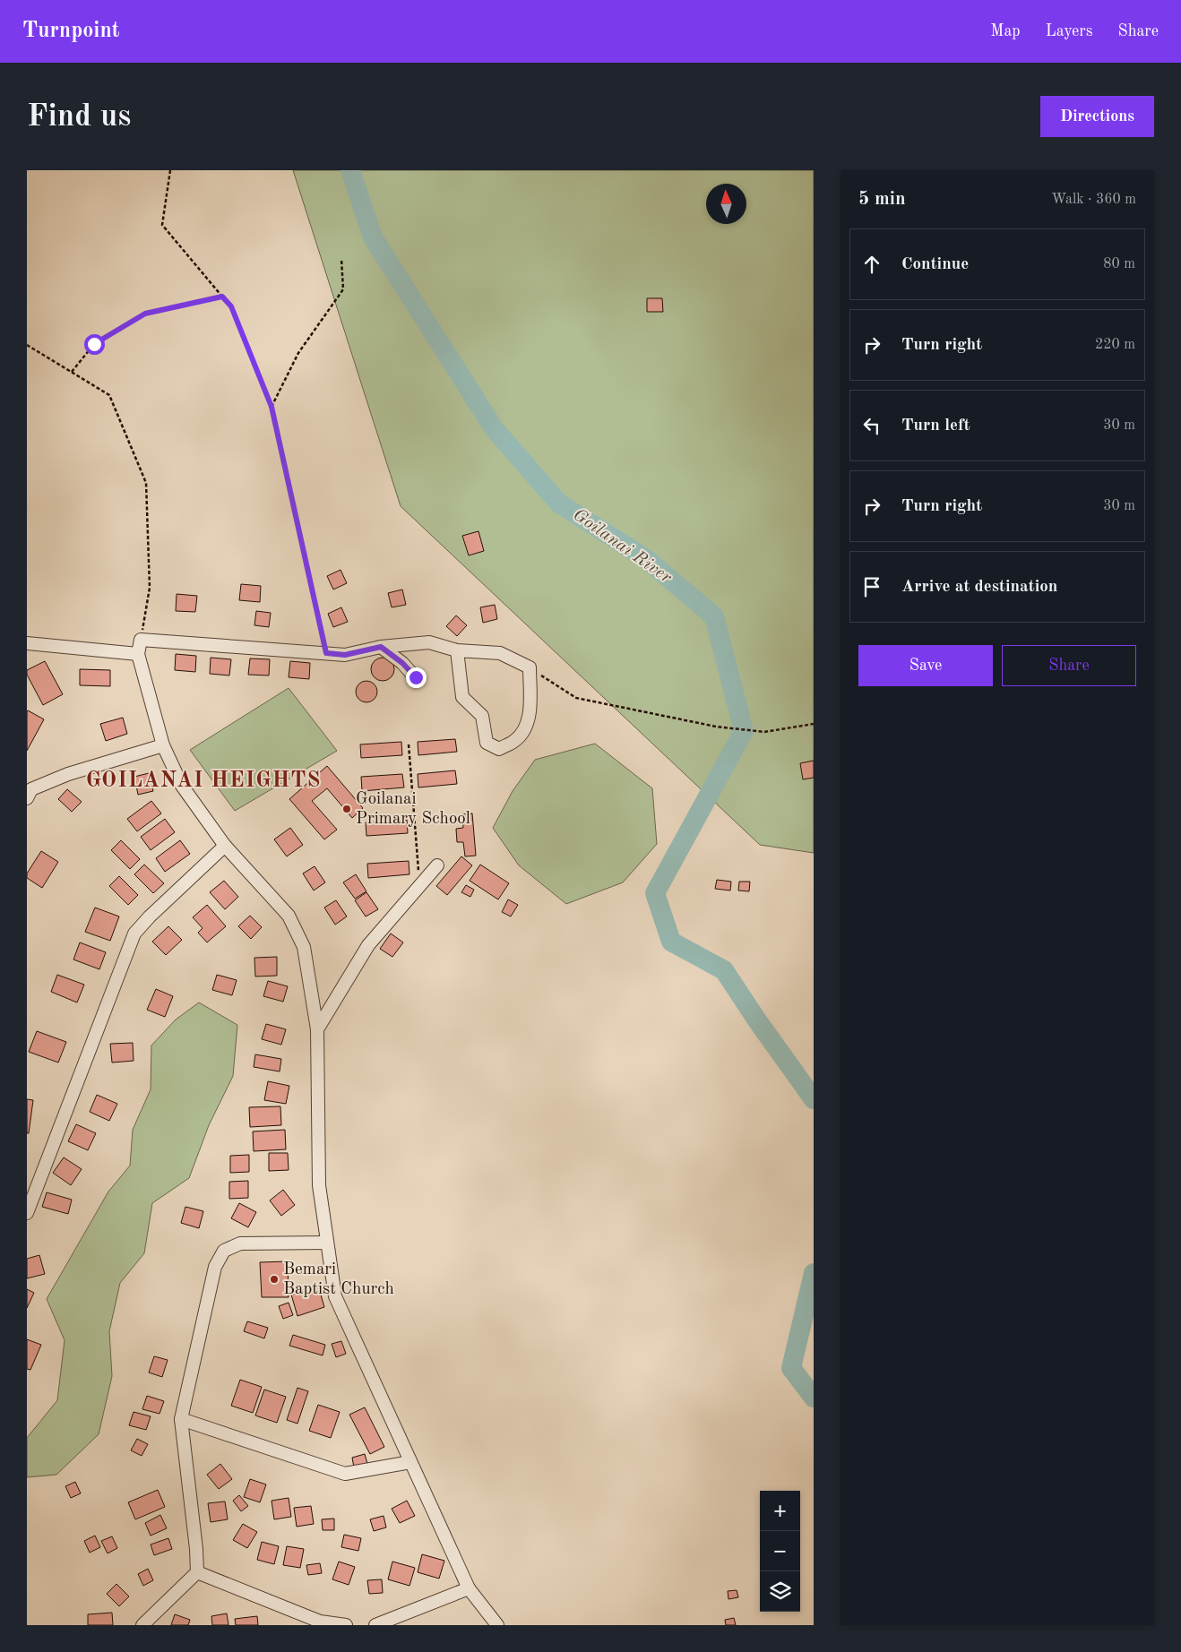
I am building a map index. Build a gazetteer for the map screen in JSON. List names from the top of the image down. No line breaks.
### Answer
{"districts":["GOILANAI HEIGHTS"],"water":["Goilanai River"],"places":["Goilanai Primary School","Bemari Baptist Church"],"north":"top","page":{"header":"Turnpoint","nav":["Map","Layers","Share"],"buttons":["Directions",["Save","Share"]],"title":"Find us","heading":["5 min","Walk · 360 m"],"list":[["Continue","80 m"],["Turn right","220 m"],["Turn left","30 m"],["Turn right","30 m"],"Arrive at destination"],"map_buttons":["+","−"]}}
